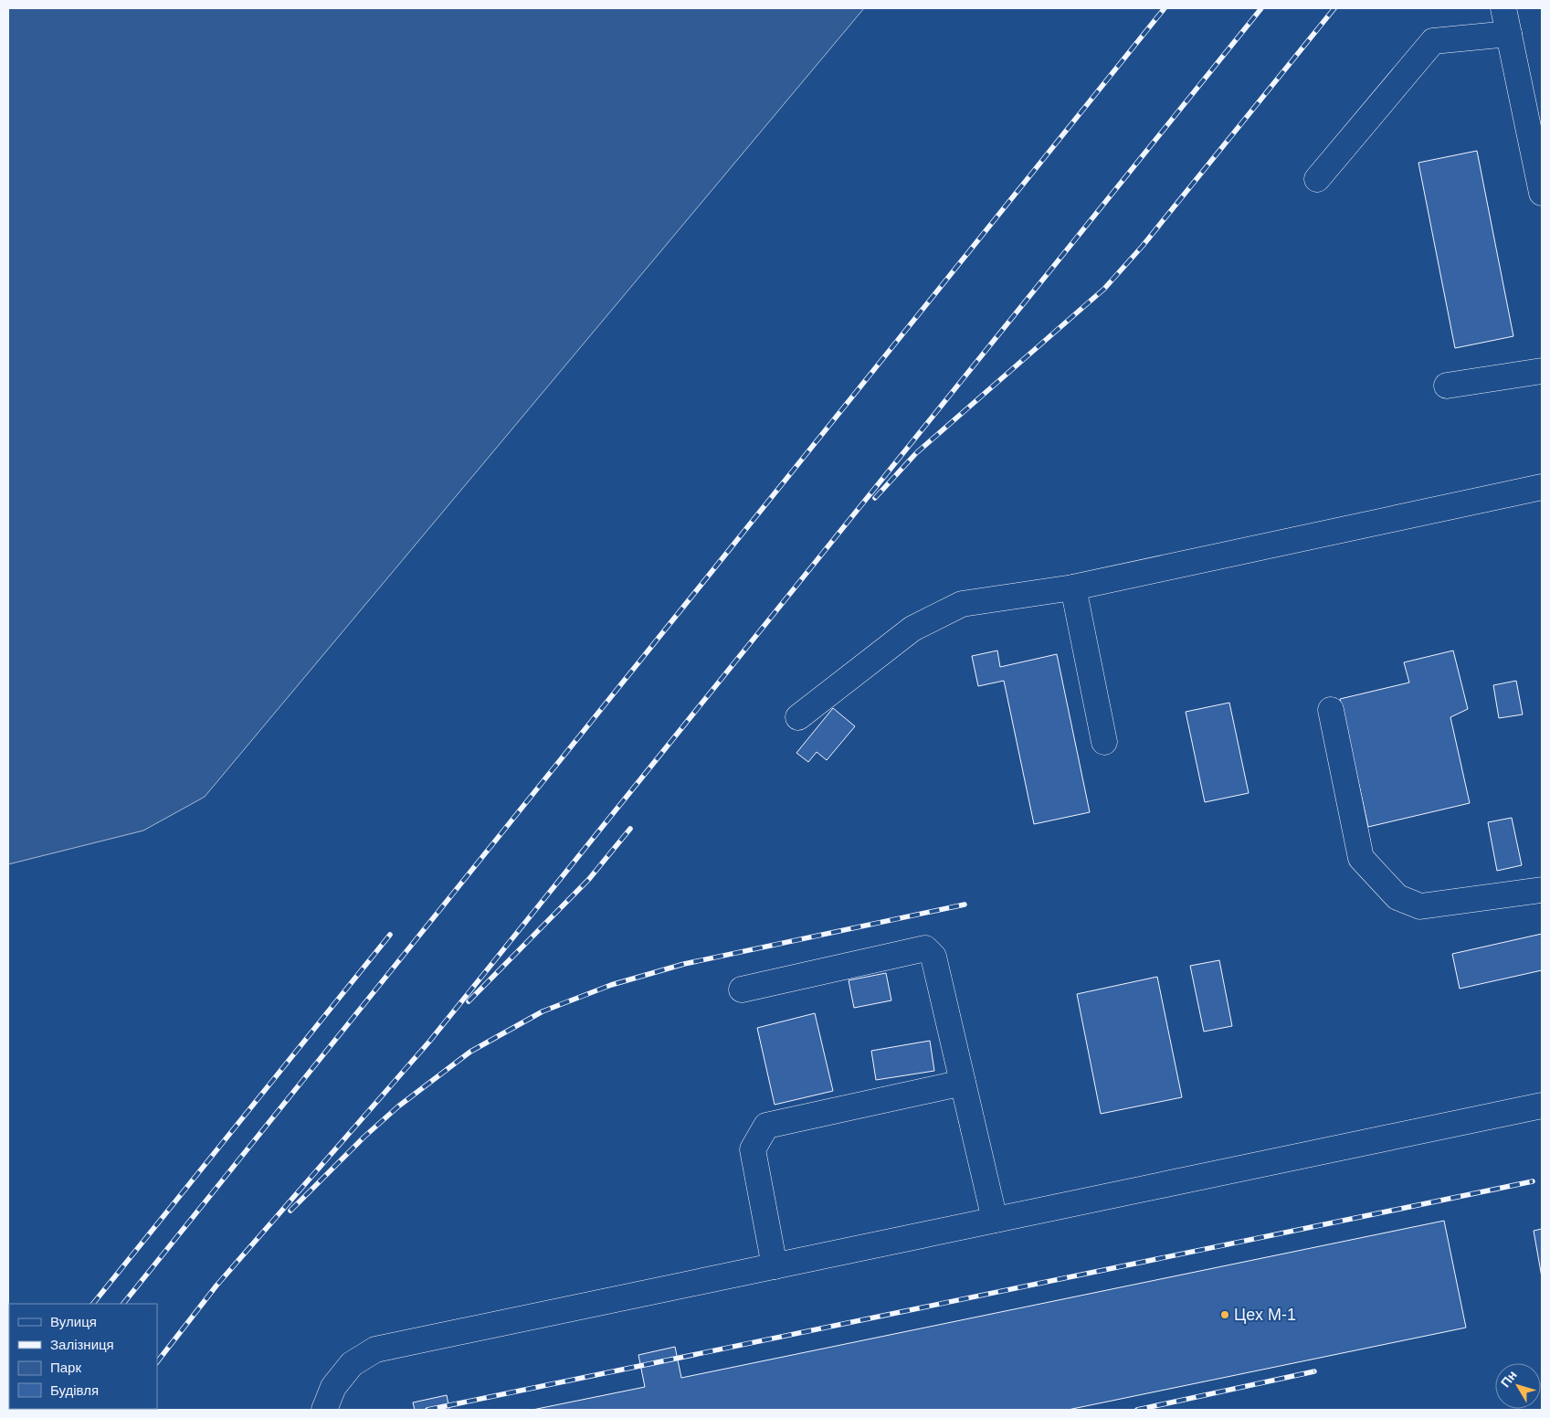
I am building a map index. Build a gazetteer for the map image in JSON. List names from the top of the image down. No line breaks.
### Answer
{"places":["Цех М-1"],"legend":["Вулиця","Залізниця","Парк","Будівля"],"north":"top left"}
